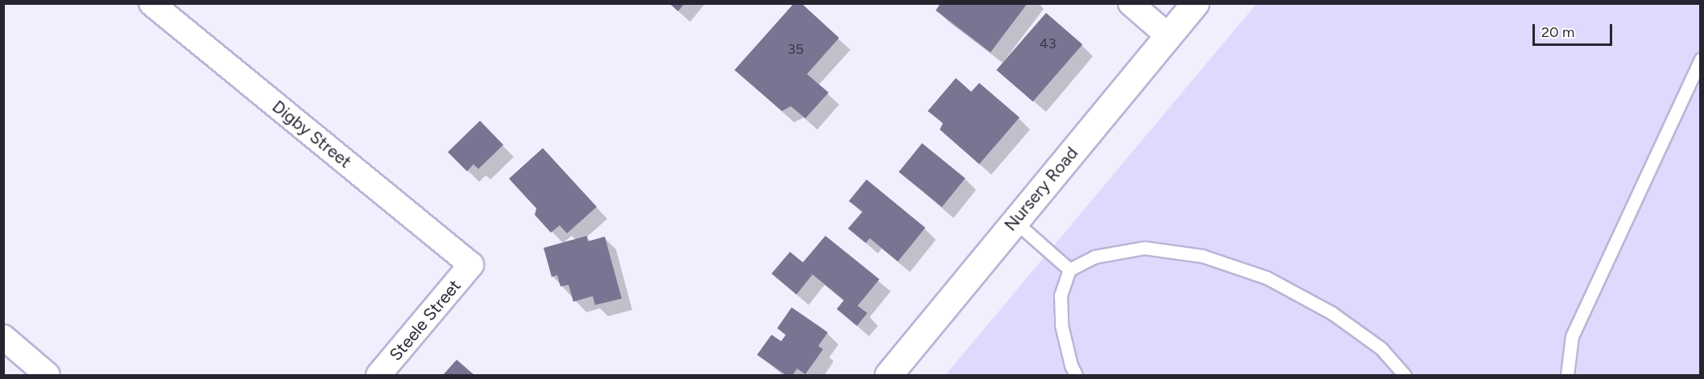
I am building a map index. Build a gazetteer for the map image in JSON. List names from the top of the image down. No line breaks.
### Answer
{"streets":{"main road":["Nursery Road"],"street":["Digby Street","Steele Street"]},"crossings":[["Digby Street","Steele Street"]],"house_numbers":["43","35"],"scale_bar":"20 m"}
